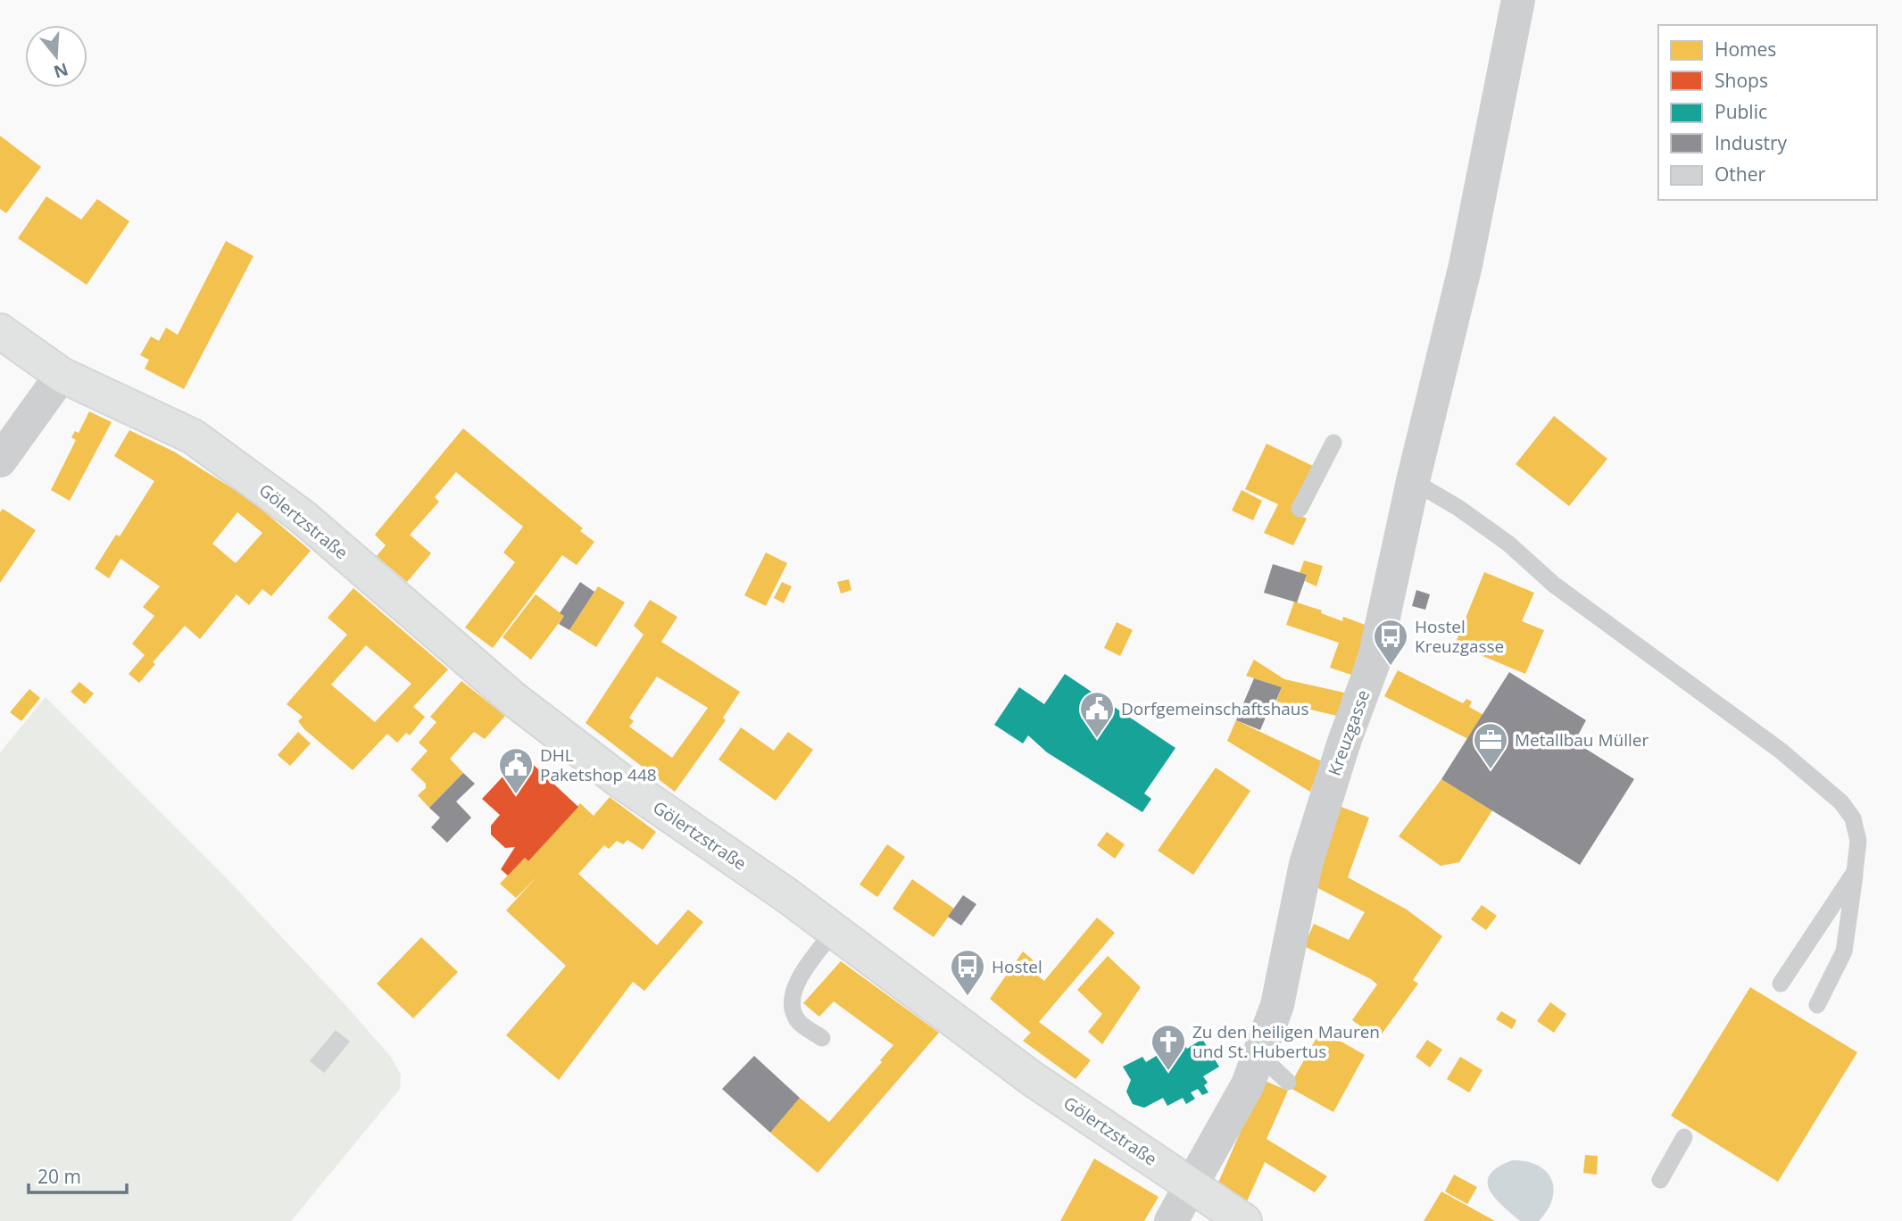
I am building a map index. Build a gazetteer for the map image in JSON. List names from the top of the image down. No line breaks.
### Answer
{"streets":{"street":["Gölertzstraße","Kreuzgasse"]},"crossings":[["Gölertzstraße","Kreuzgasse"]],"places":{"bus stop":["Hostel Kreuzgasse","Hostel"],"public building":["Dorfgemeinschaftshaus","DHL Paketshop 448"],"office":["Metallbau Müller"],"church":["Zu den heiligen Mauren und St. Hubertus"]},"legend":["Homes","Shops","Public","Industry","Other"],"scale_bar":"20 m","north":"bottom"}
